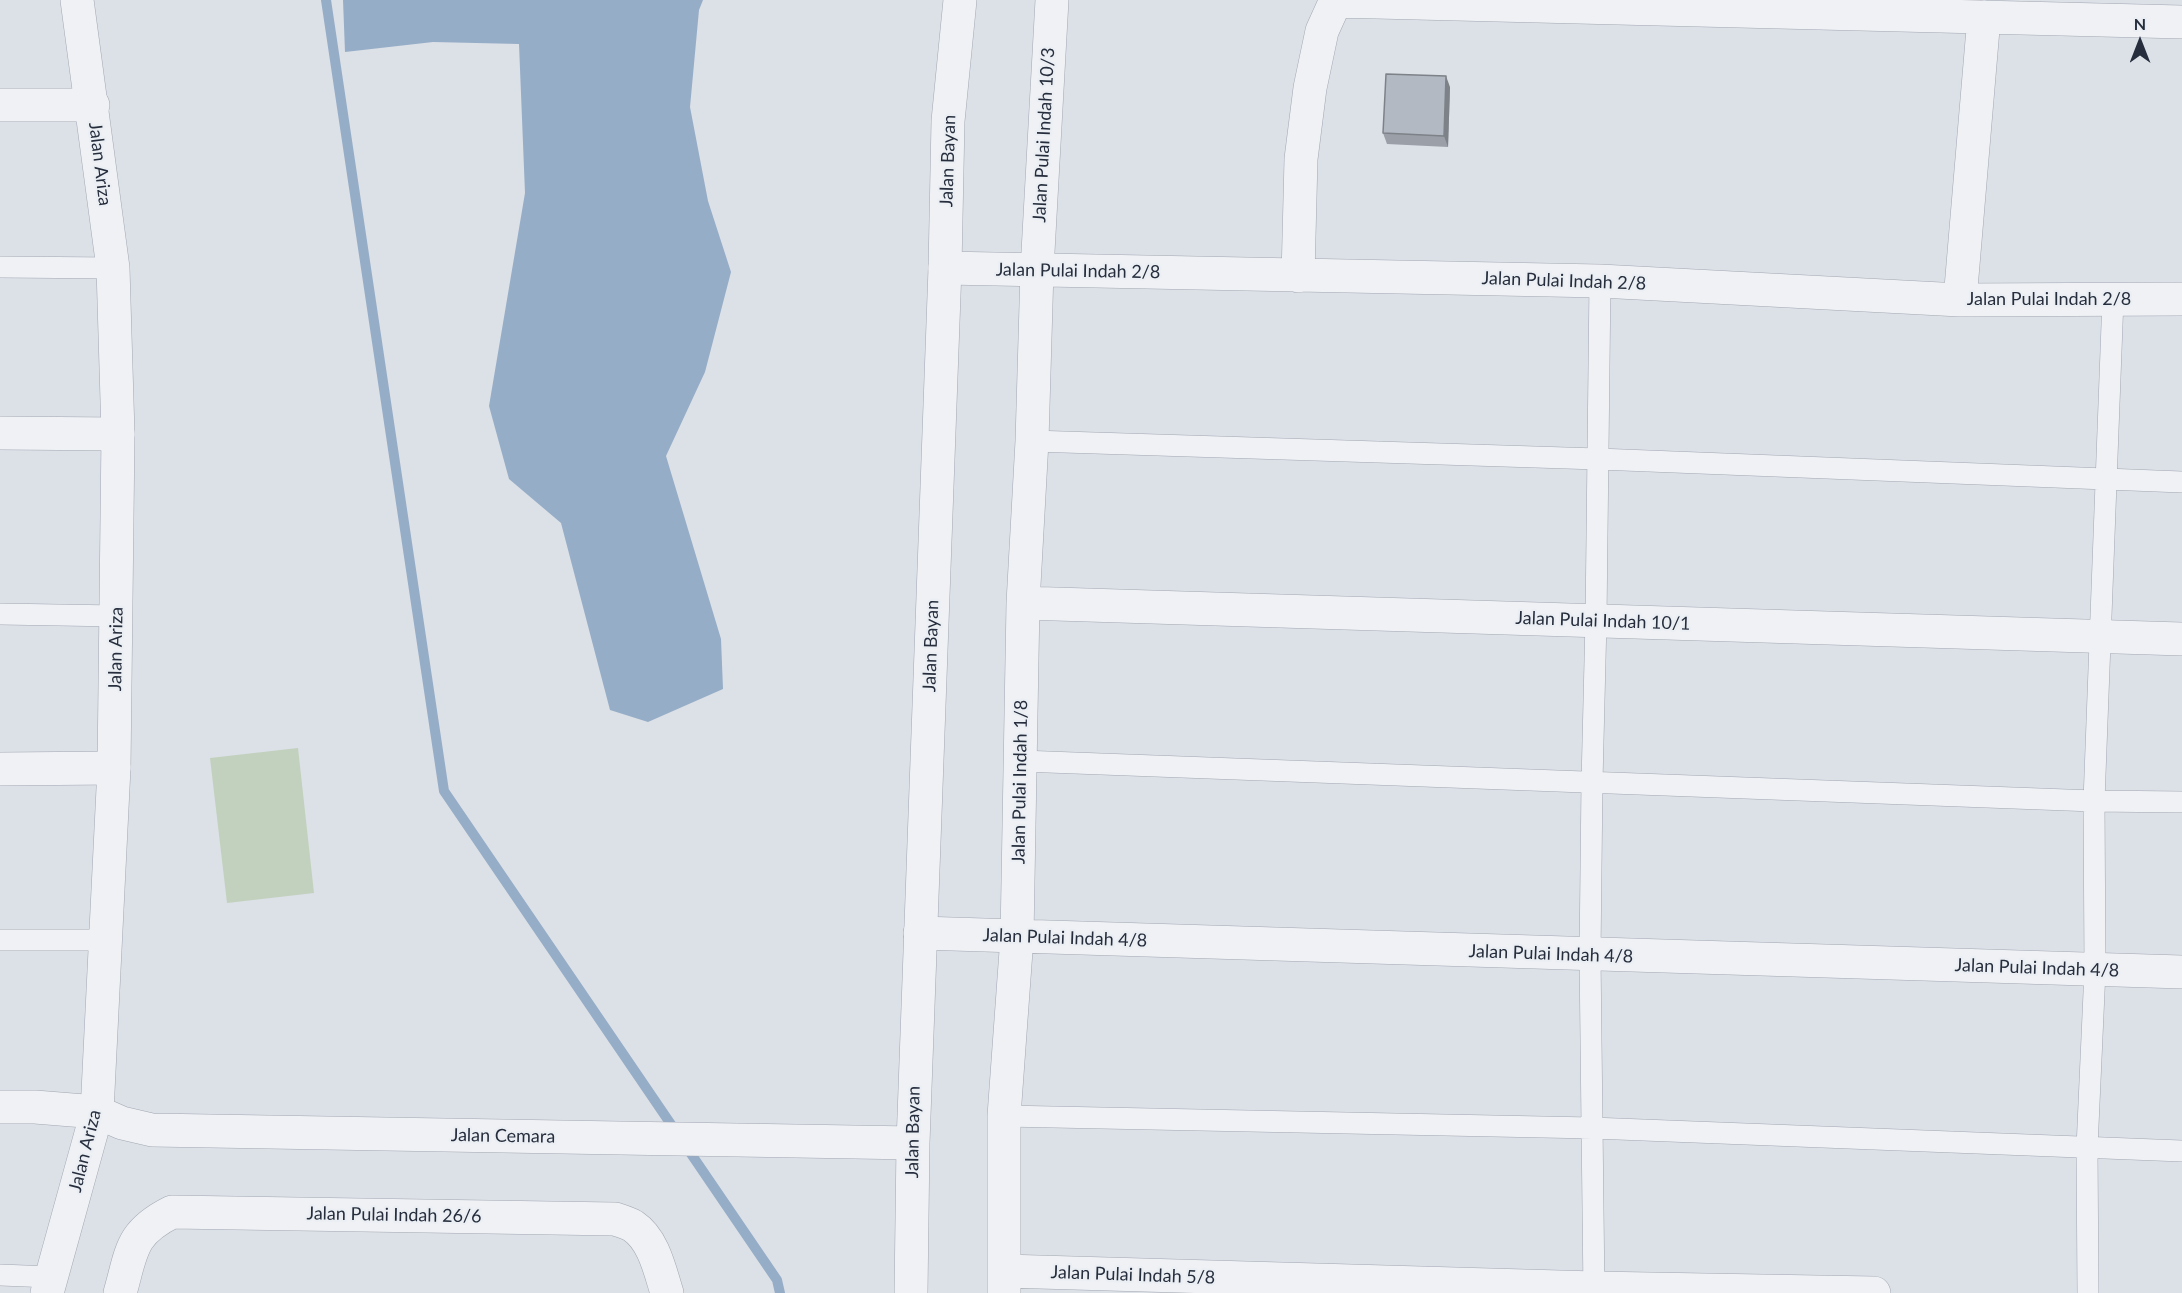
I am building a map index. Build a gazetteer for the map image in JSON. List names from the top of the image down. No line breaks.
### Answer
{"streets":{"street":["Jalan Pulai Indah 10/3","Jalan Bayan","Jalan Ariza","Jalan Pulai Indah 2/8","Jalan Pulai Indah 10/1","Jalan Pulai Indah 1/8","Jalan Pulai Indah 4/8","Jalan Cemara","Jalan Pulai Indah 26/6","Jalan Pulai Indah 5/8"]},"crossings":[["Jalan Pulai Indah 10/3","Jalan Pulai Indah 2/8"],["Jalan Pulai Indah 10/3","Jalan Pulai Indah 1/8"],["Jalan Bayan","Jalan Pulai Indah 2/8"],["Jalan Bayan","Jalan Pulai Indah 4/8"],["Jalan Bayan","Jalan Cemara"],["Jalan Ariza","Jalan Cemara"],["Jalan Pulai Indah 2/8","Jalan Pulai Indah 1/8"],["Jalan Pulai Indah 10/1","Jalan Pulai Indah 1/8"],["Jalan Pulai Indah 1/8","Jalan Pulai Indah 4/8"],["Jalan Pulai Indah 1/8","Jalan Pulai Indah 5/8"]],"north":"top"}
